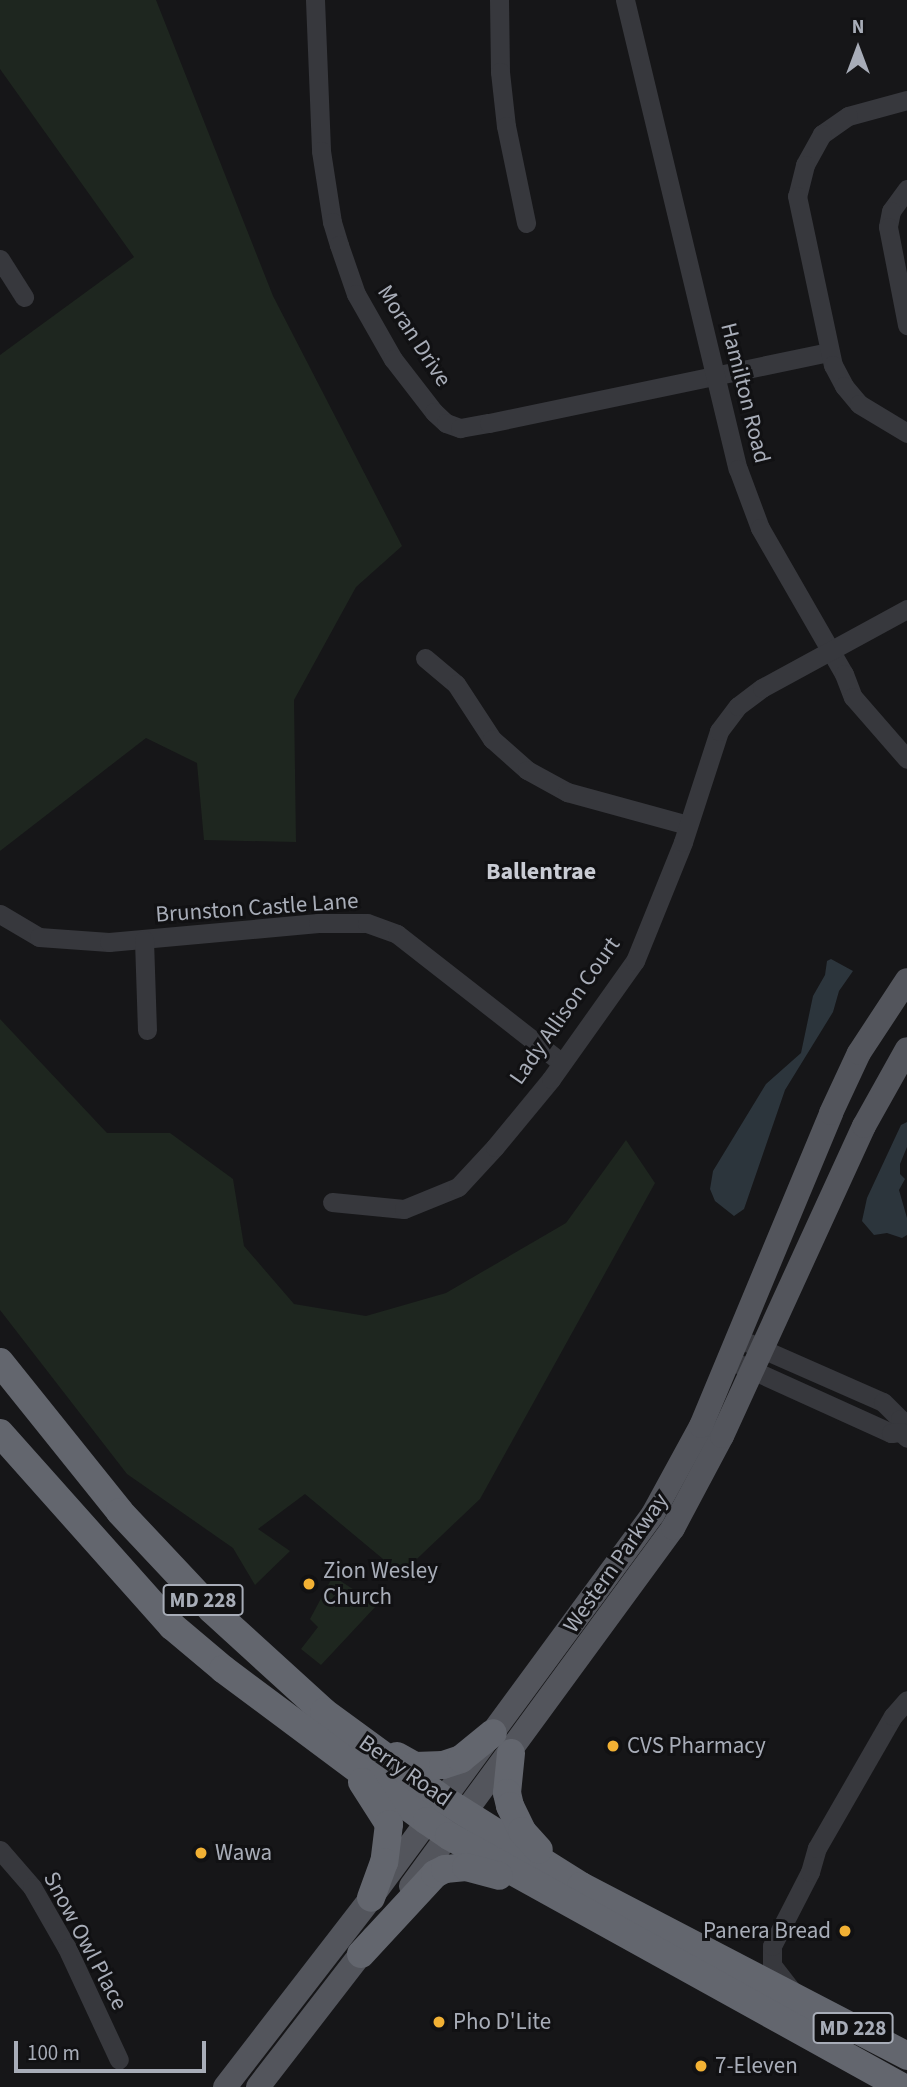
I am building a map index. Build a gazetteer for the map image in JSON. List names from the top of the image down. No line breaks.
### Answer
{"streets":{"highway":["MD 228","Berry Road"],"main road":["Western Parkway"],"street":["Moran Drive","Hamilton Road","Brunston Castle Lane","Lady Allison Court","Snow Owl Place"]},"crossings":[["Moran Drive","Hamilton Road"],["Hamilton Road","Lady Allison Court"],["Brunston Castle Lane","Lady Allison Court"],["Western Parkway","Berry Road"]],"districts":["Ballentrae"],"places":["Zion Wesley Church","CVS Pharmacy","Wawa","Panera Bread","Pho D'Lite","7-Eleven"],"scale_bar":"100 m","north":"top"}
